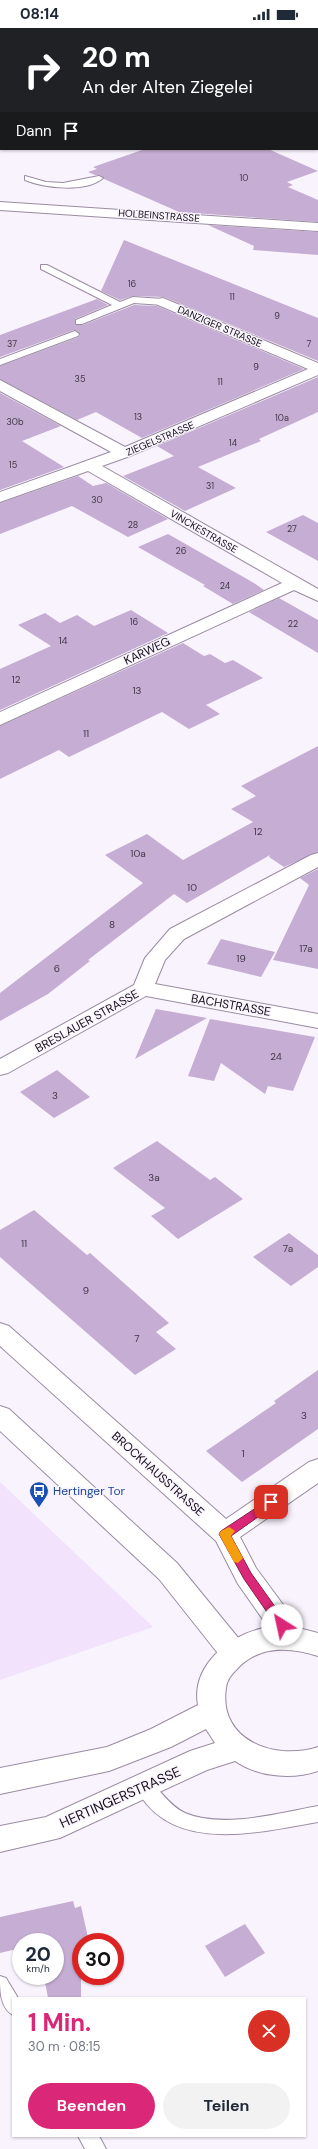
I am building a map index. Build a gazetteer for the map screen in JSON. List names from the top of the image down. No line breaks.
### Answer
{"streets":{"street":["HOLBEINSTRASSE","DANZIGER STRASSE","ZIEGELSTRASSE","VINCKESTRASSE","KARWEG","BACHSTRASSE","BRESLAUER STRASSE","BROCKHAUSSTRASSE","HERTINGERSTRASSE"]},"crossings":[["DANZIGER STRASSE","ZIEGELSTRASSE"],["ZIEGELSTRASSE","VINCKESTRASSE"],["VINCKESTRASSE","KARWEG"],["BACHSTRASSE","BRESLAUER STRASSE"]],"places":{"bus stop":["Hertinger Tor"]},"house_numbers":["10","16","11","9","37","7","9","35","11","13","10a","30b","14","15","31","30","28","27","26","24","16","22","14","12","13","11","12","10a","10","8","17a","19","6","24","3","3a","11","7a","9","7","3","1"],"page":{"status":"08:14","turn":["20 m","An der Alten Ziegelei"],"then":"Dann","speed":"20 km/h","limit":"30","heading":["1 Min.","30 m · 08:15"],"buttons":["Beenden","Teilen"]}}
